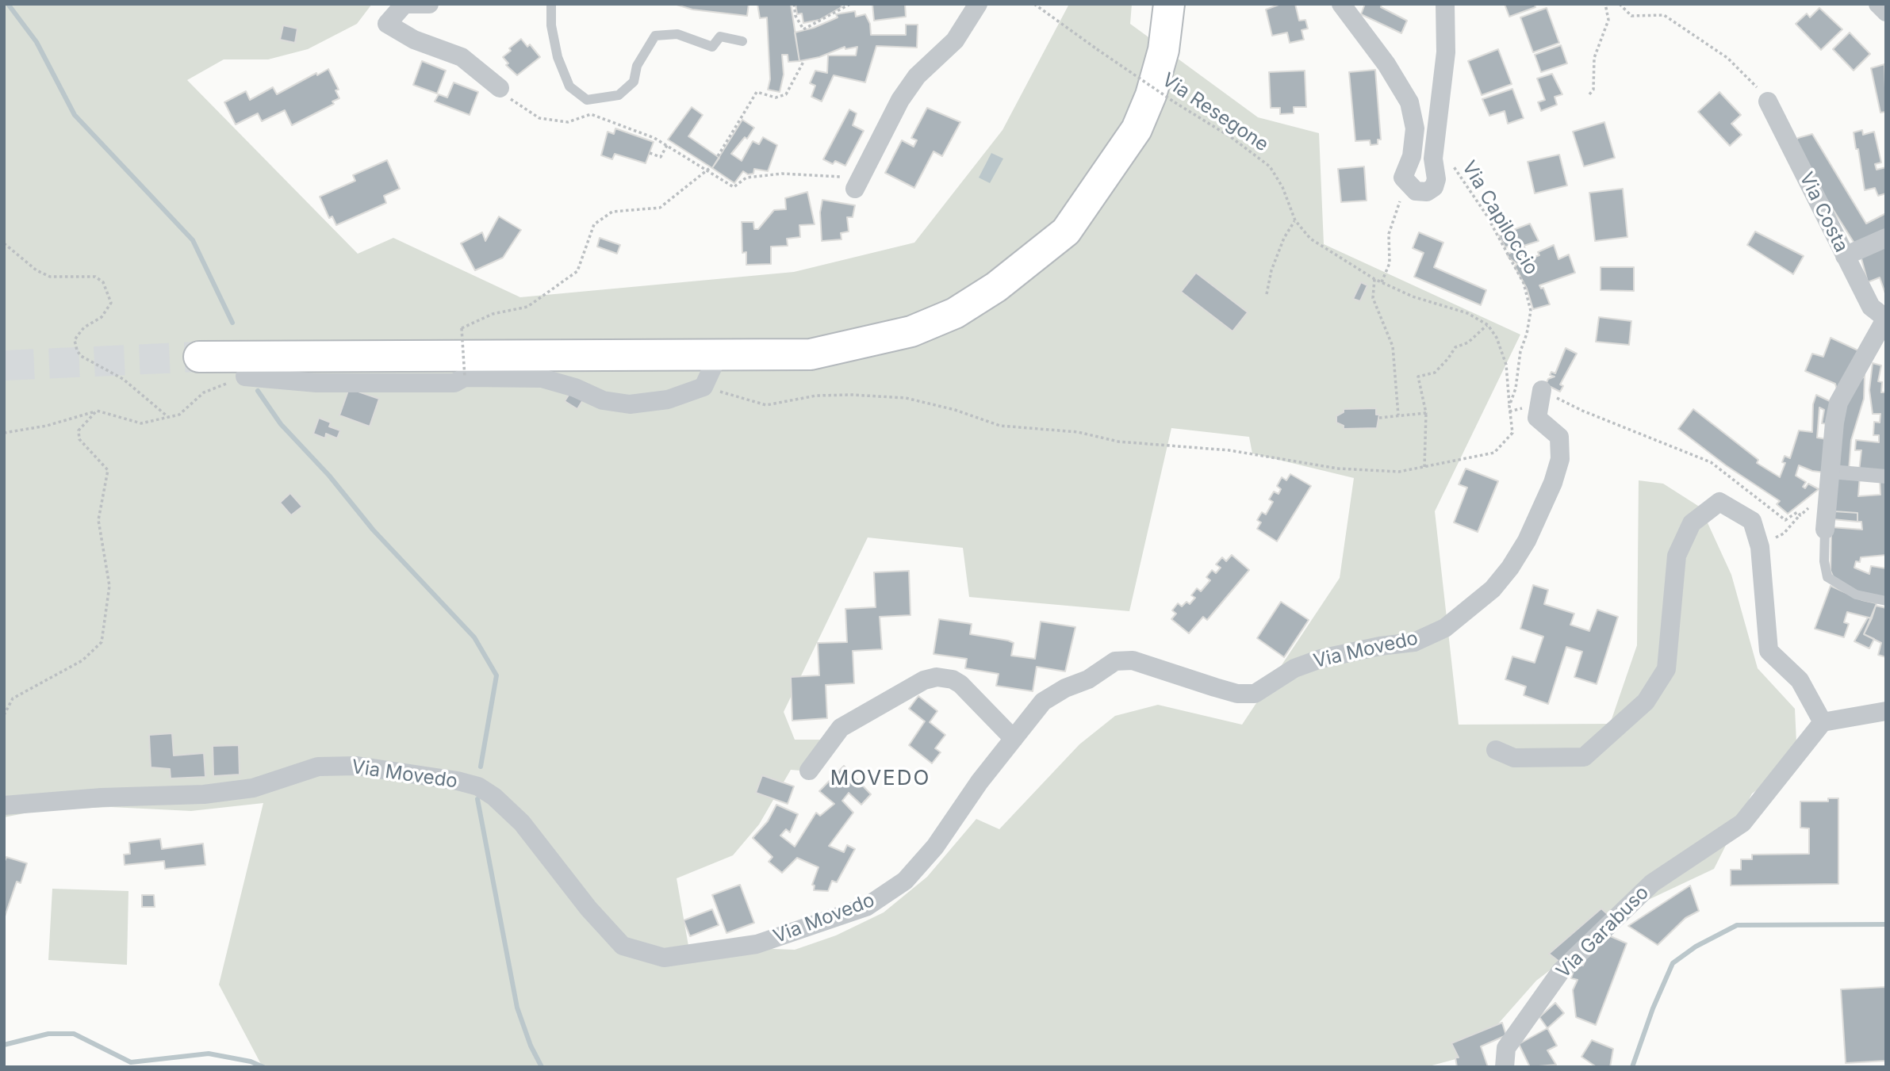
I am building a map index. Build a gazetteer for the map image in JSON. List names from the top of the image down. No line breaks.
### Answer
{"streets":{"street":["Via Costa","Via Movedo","Via Garabuso"],"path":["Via Resegone","Via Capiloccio"]},"districts":["MOVEDO"]}
